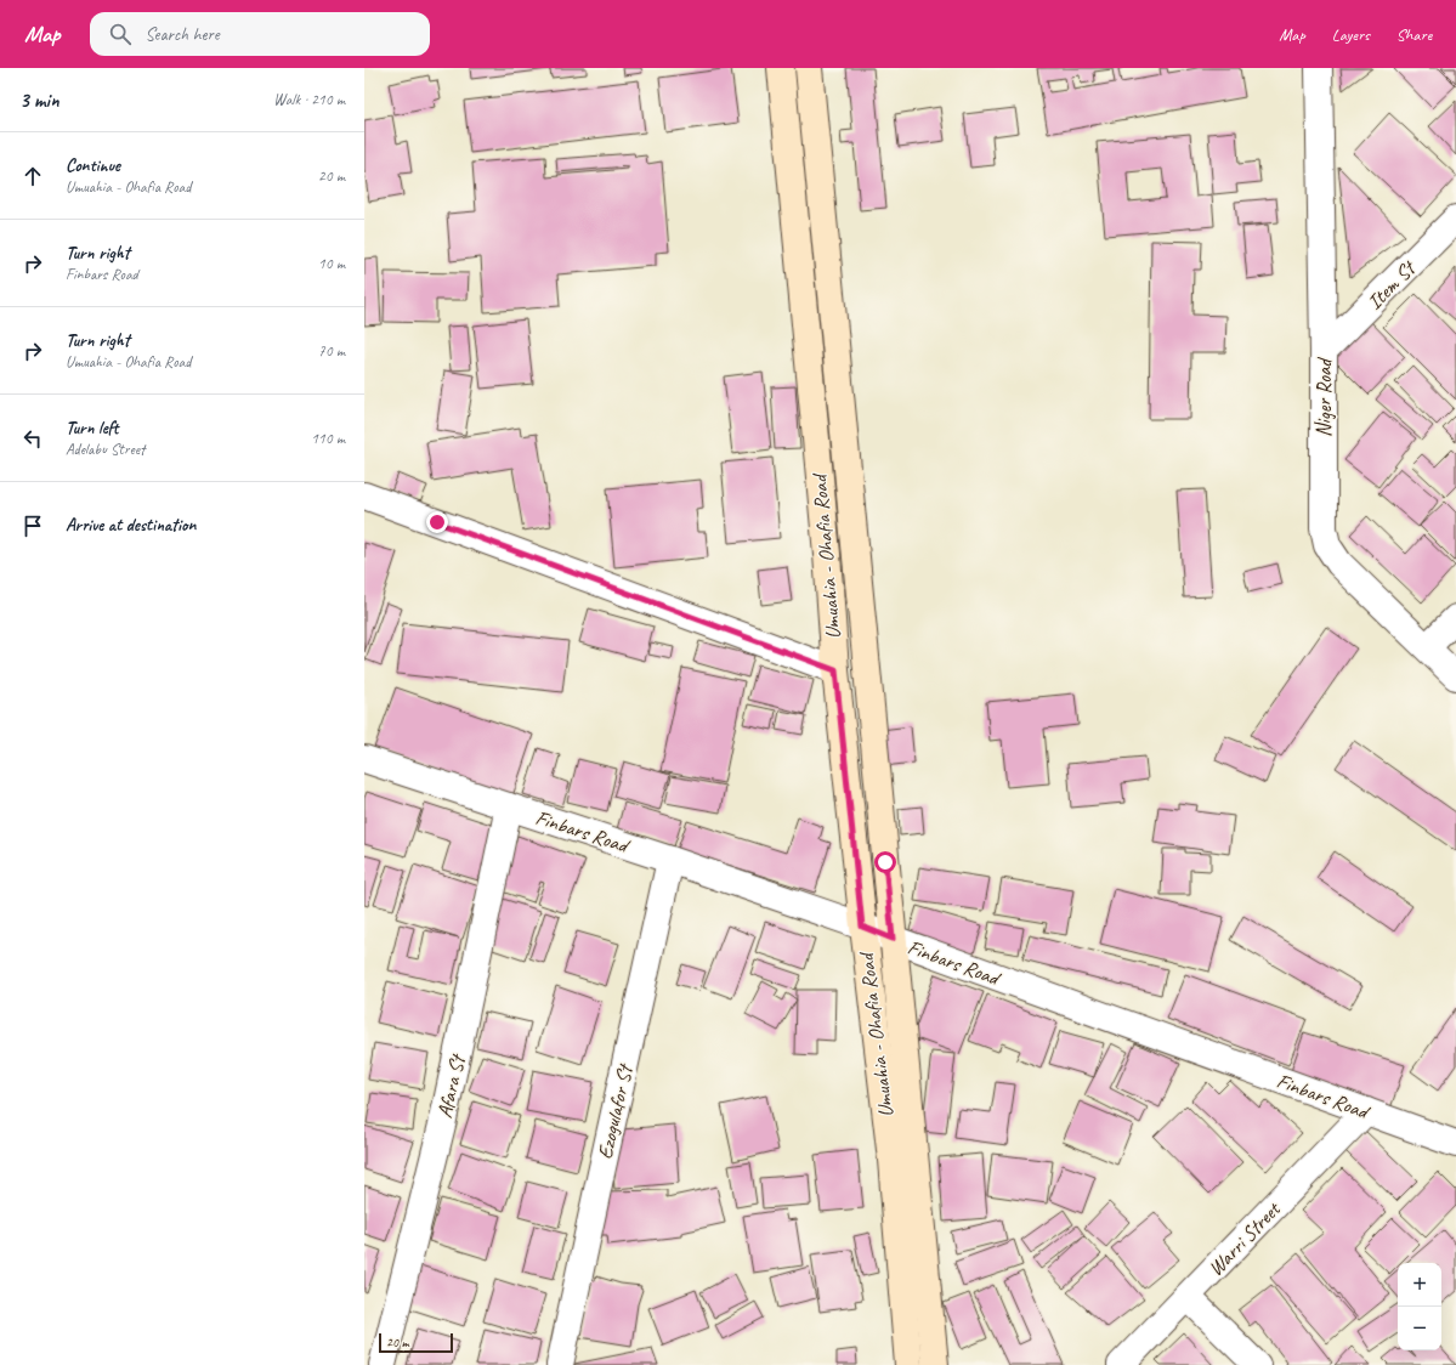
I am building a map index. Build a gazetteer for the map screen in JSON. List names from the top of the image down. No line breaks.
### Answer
{"streets":{"main road":["Umuahia - Ohafia Road"],"street":["Item St","Niger Road","Finbars Road","Afara St","Ezogulafor St","Warri Street"]},"crossings":[["Item St","Niger Road"],["Umuahia - Ohafia Road","Finbars Road"],["Finbars Road","Afara St"],["Finbars Road","Ezogulafor St"],["Finbars Road","Warri Street"]],"scale_bar":"20 m","page":{"header":"Map","search":"Search here","nav":["Map","Layers","Share"],"heading":["3 min","Walk · 210 m"],"list":[["Continue","Umuahia - Ohafia Road","20 m"],["Turn right","Finbars Road","10 m"],["Turn right","Umuahia - Ohafia Road","70 m"],["Turn left","Adelabu Street","110 m"],"Arrive at destination"],"map_buttons":["+","−"],"scale":"20 m"}}
